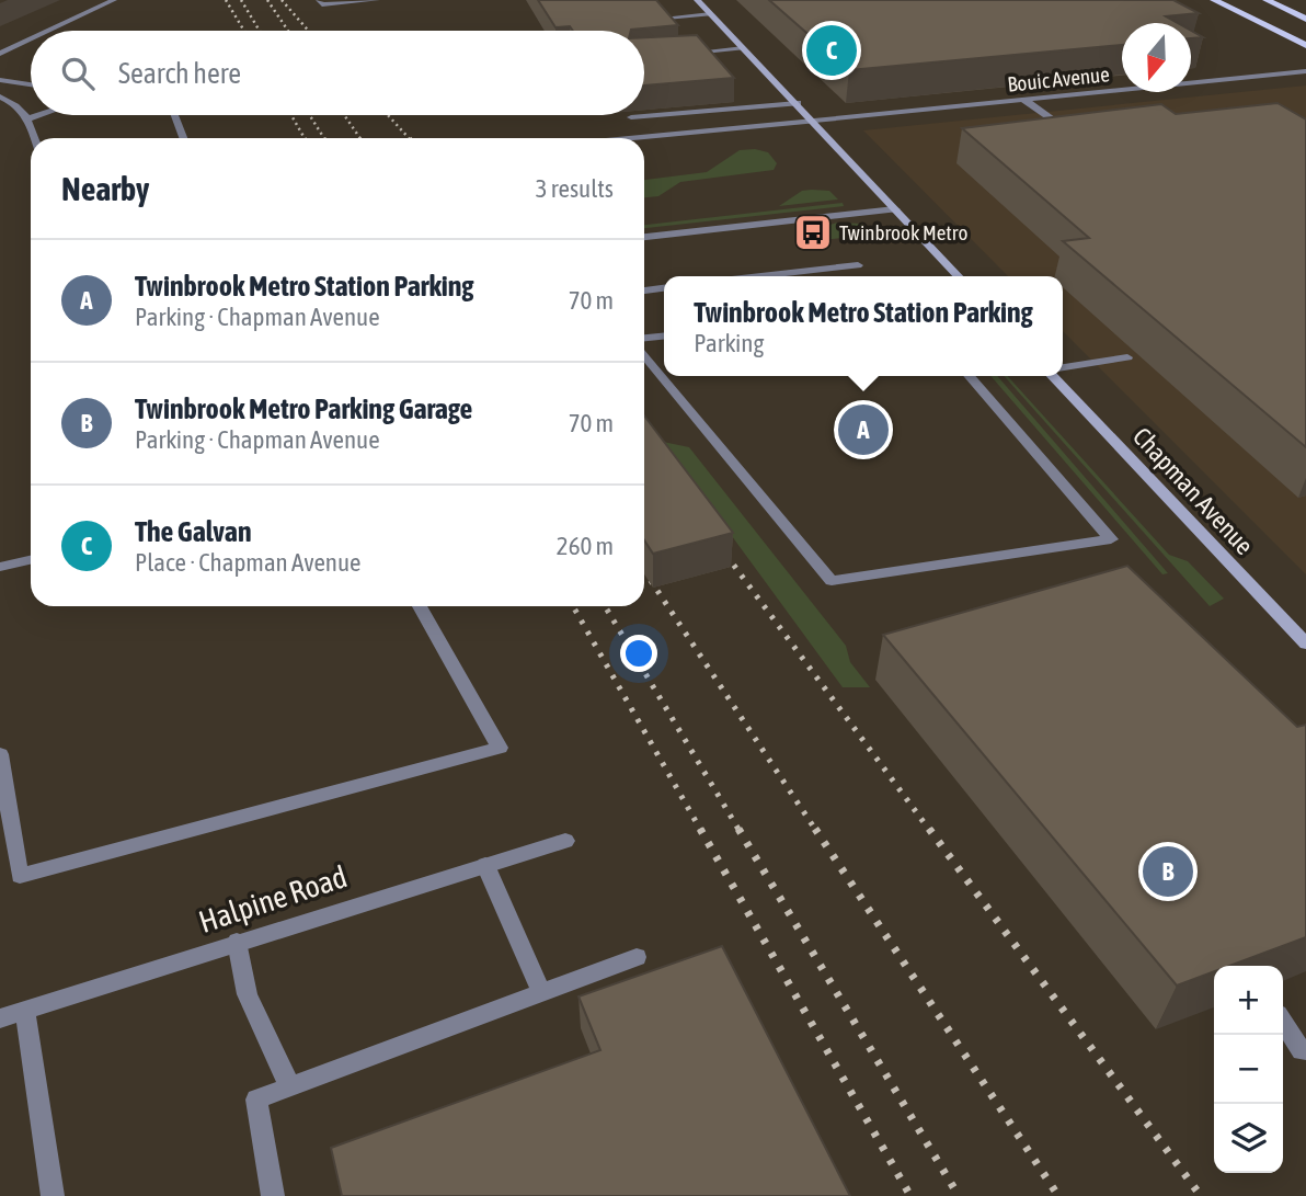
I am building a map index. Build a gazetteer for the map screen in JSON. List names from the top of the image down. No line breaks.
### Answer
{"streets":{"street":["Bouic Avenue","Chapman Avenue","Halpine Road"]},"places":{"bus stop":["Twinbrook Metro"]},"north":"bottom","page":{"pins":["C","A","B"],"search":"Search here","heading":["Nearby","3 results"],"list":[{"mark":"A","name":"Twinbrook Metro Station Parking","note":"Parking · Chapman Avenue","value":"70 m"},{"mark":"B","name":"Twinbrook Metro Parking Garage","note":"Parking · Chapman Avenue","value":"70 m"},{"mark":"C","name":"The Galvan","note":"Place · Chapman Avenue","value":"260 m"}],"popup":["Twinbrook Metro Station Parking","Parking"],"map_buttons":["+","−"]}}
